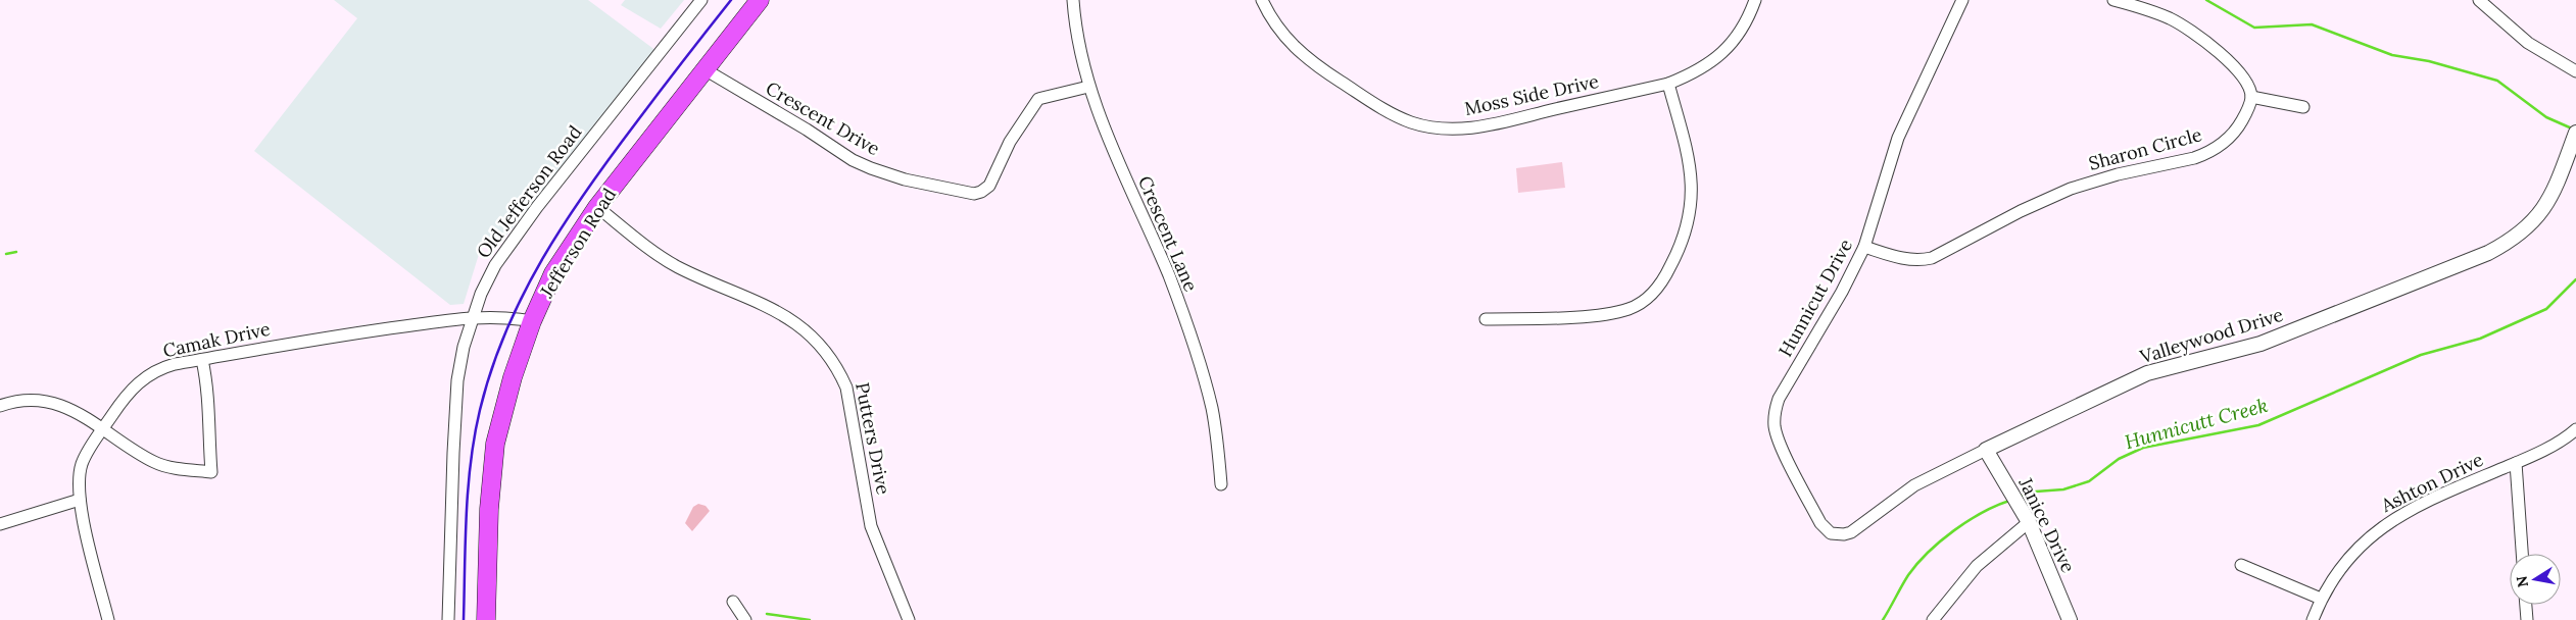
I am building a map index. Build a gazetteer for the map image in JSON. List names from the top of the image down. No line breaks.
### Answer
{"streets":{"highway":["Jefferson Road"],"street":["Moss Side Drive","Crescent Drive","Sharon Circle","Old Jefferson Road","Crescent Lane","Hunnicut Drive","Valleywood Drive","Camak Drive","Putters Drive","Ashton Drive","Janice Drive"]},"crossings":[["Crescent Drive","Crescent Lane"],["Crescent Drive","Jefferson Road"],["Sharon Circle","Hunnicut Drive"],["Old Jefferson Road","Camak Drive"],["Jefferson Road","Camak Drive"],["Jefferson Road","Putters Drive"],["Hunnicut Drive","Valleywood Drive"],["Valleywood Drive","Janice Drive"]],"water":["Hunnicutt Creek"],"north":"left"}
